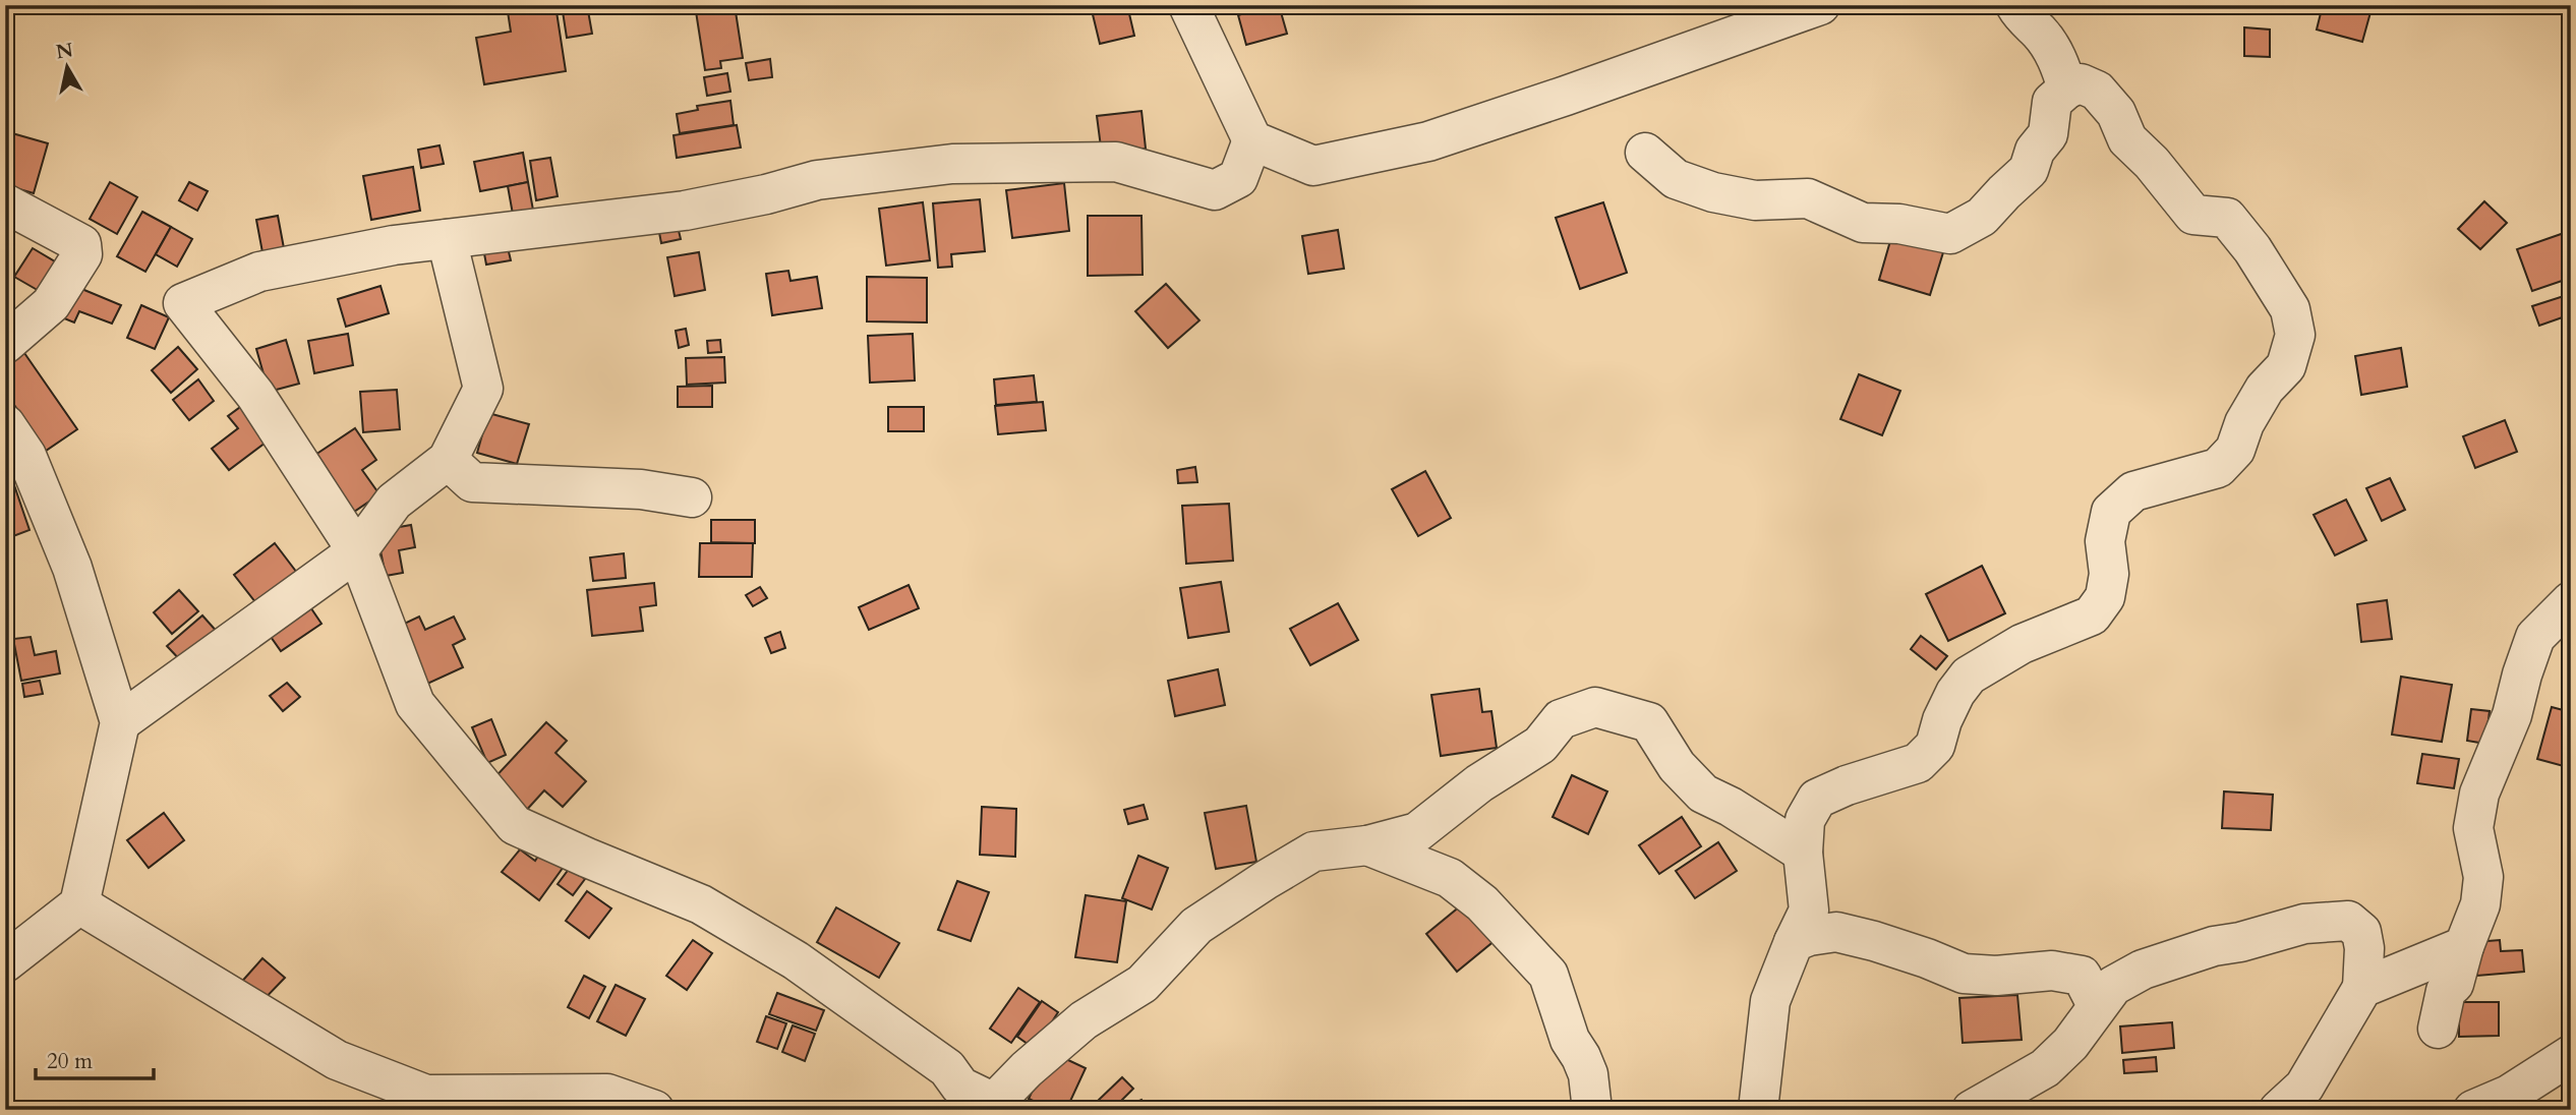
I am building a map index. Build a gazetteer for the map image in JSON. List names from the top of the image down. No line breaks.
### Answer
{"scale_bar":"20 m","north":"top"}
